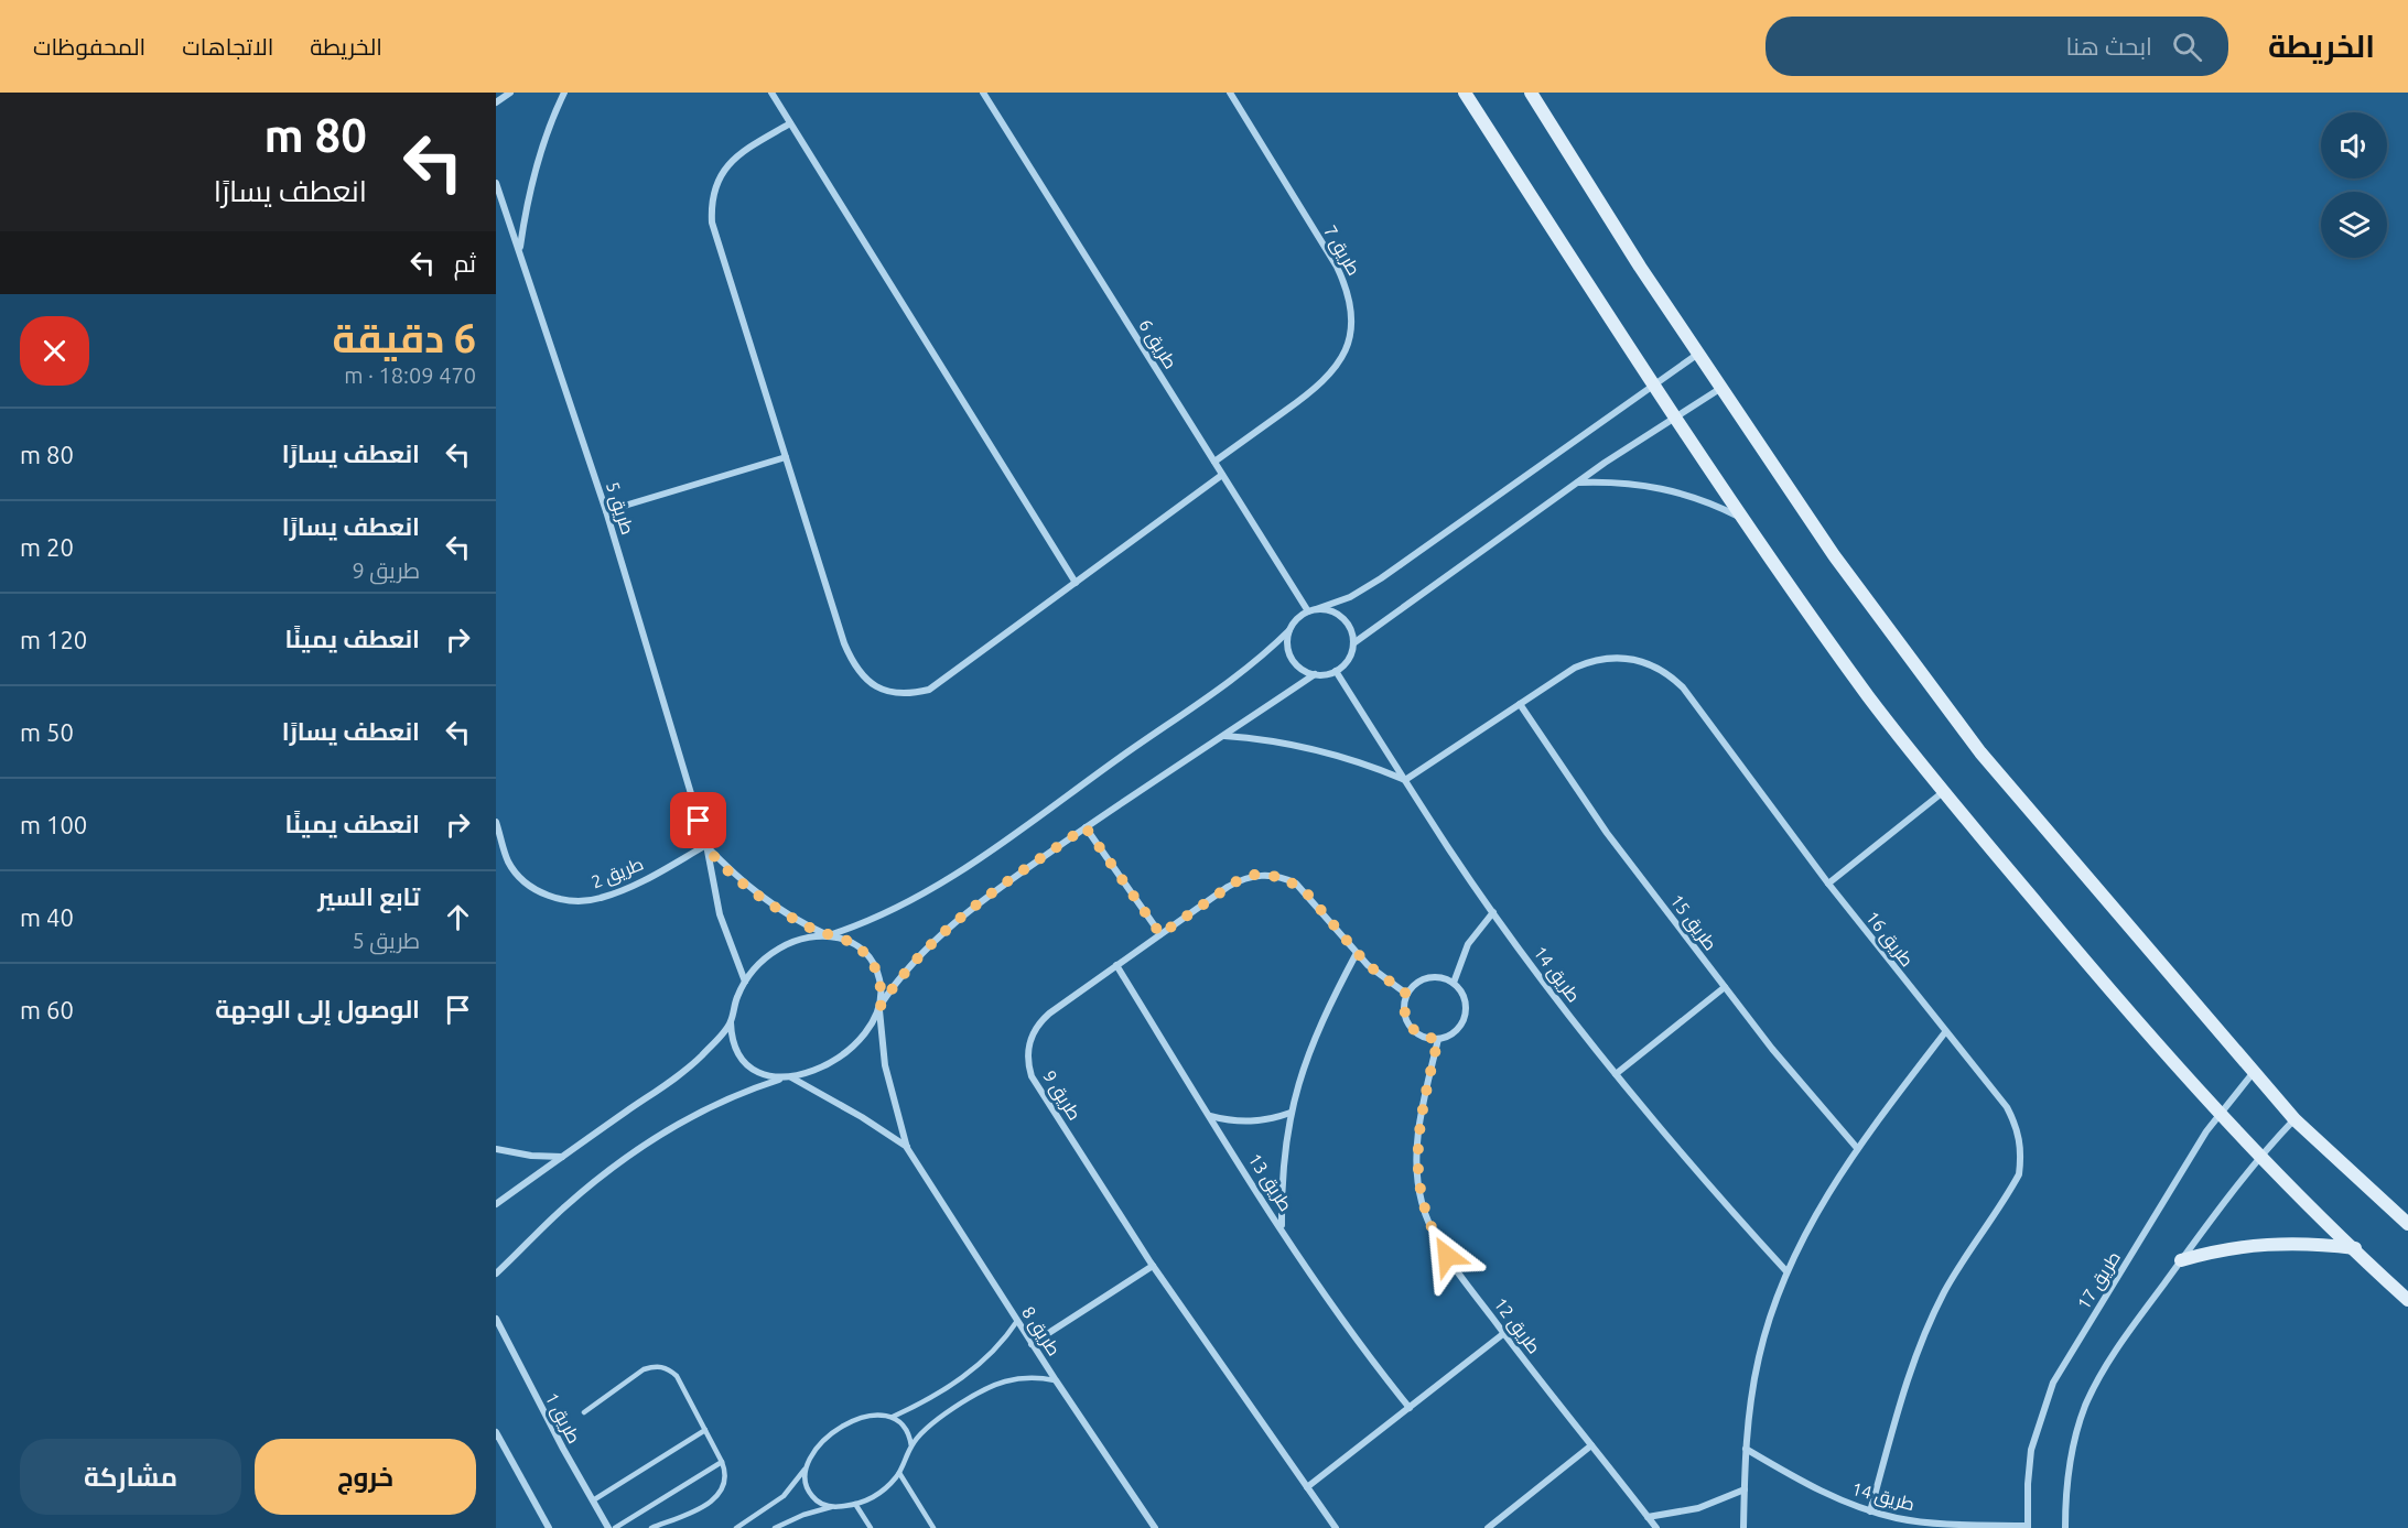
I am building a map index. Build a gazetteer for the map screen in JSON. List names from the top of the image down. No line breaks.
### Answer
{"streets":{"street":["طريق 7","طريق 6","طريق 5","طريق 2","طريق 15","طريق 16","طريق 14","طريق 9","طريق 13","طريق 17","طريق 12","طريق 8","طريق 1"]},"crossings":[["طريق 7","طريق 6"],["طريق 6","طريق 14"],["طريق 5","طريق 2"],["طريق 5","طريق 8"],["طريق 15","طريق 16"],["طريق 16","طريق 14"],["طريق 14","طريق 17"],["طريق 9","طريق 13"],["طريق 9","طريق 12"]],"page":{"header":"الخريطة","search":"ابحث هنا","nav":["الخريطة","الاتجاهات","المحفوظات"],"turn":["80 m","انعطف يسارًا"],"then":"ثم","heading":["6 دقيقة","470 m · 18:09"],"list":[{"name":"انعطف يسارًا","value":"80 m"},{"name":"انعطف يسارًا","note":"طريق 9","value":"20 m"},{"name":"انعطف يمينًا","value":"120 m"},{"name":"انعطف يسارًا","value":"50 m"},{"name":"انعطف يمينًا","value":"100 m"},{"name":"تابع السير","note":"طريق 5","value":"40 m"},{"name":"الوصول إلى الوجهة","value":"60 m"}],"buttons":["خروج","مشاركة"]}}
